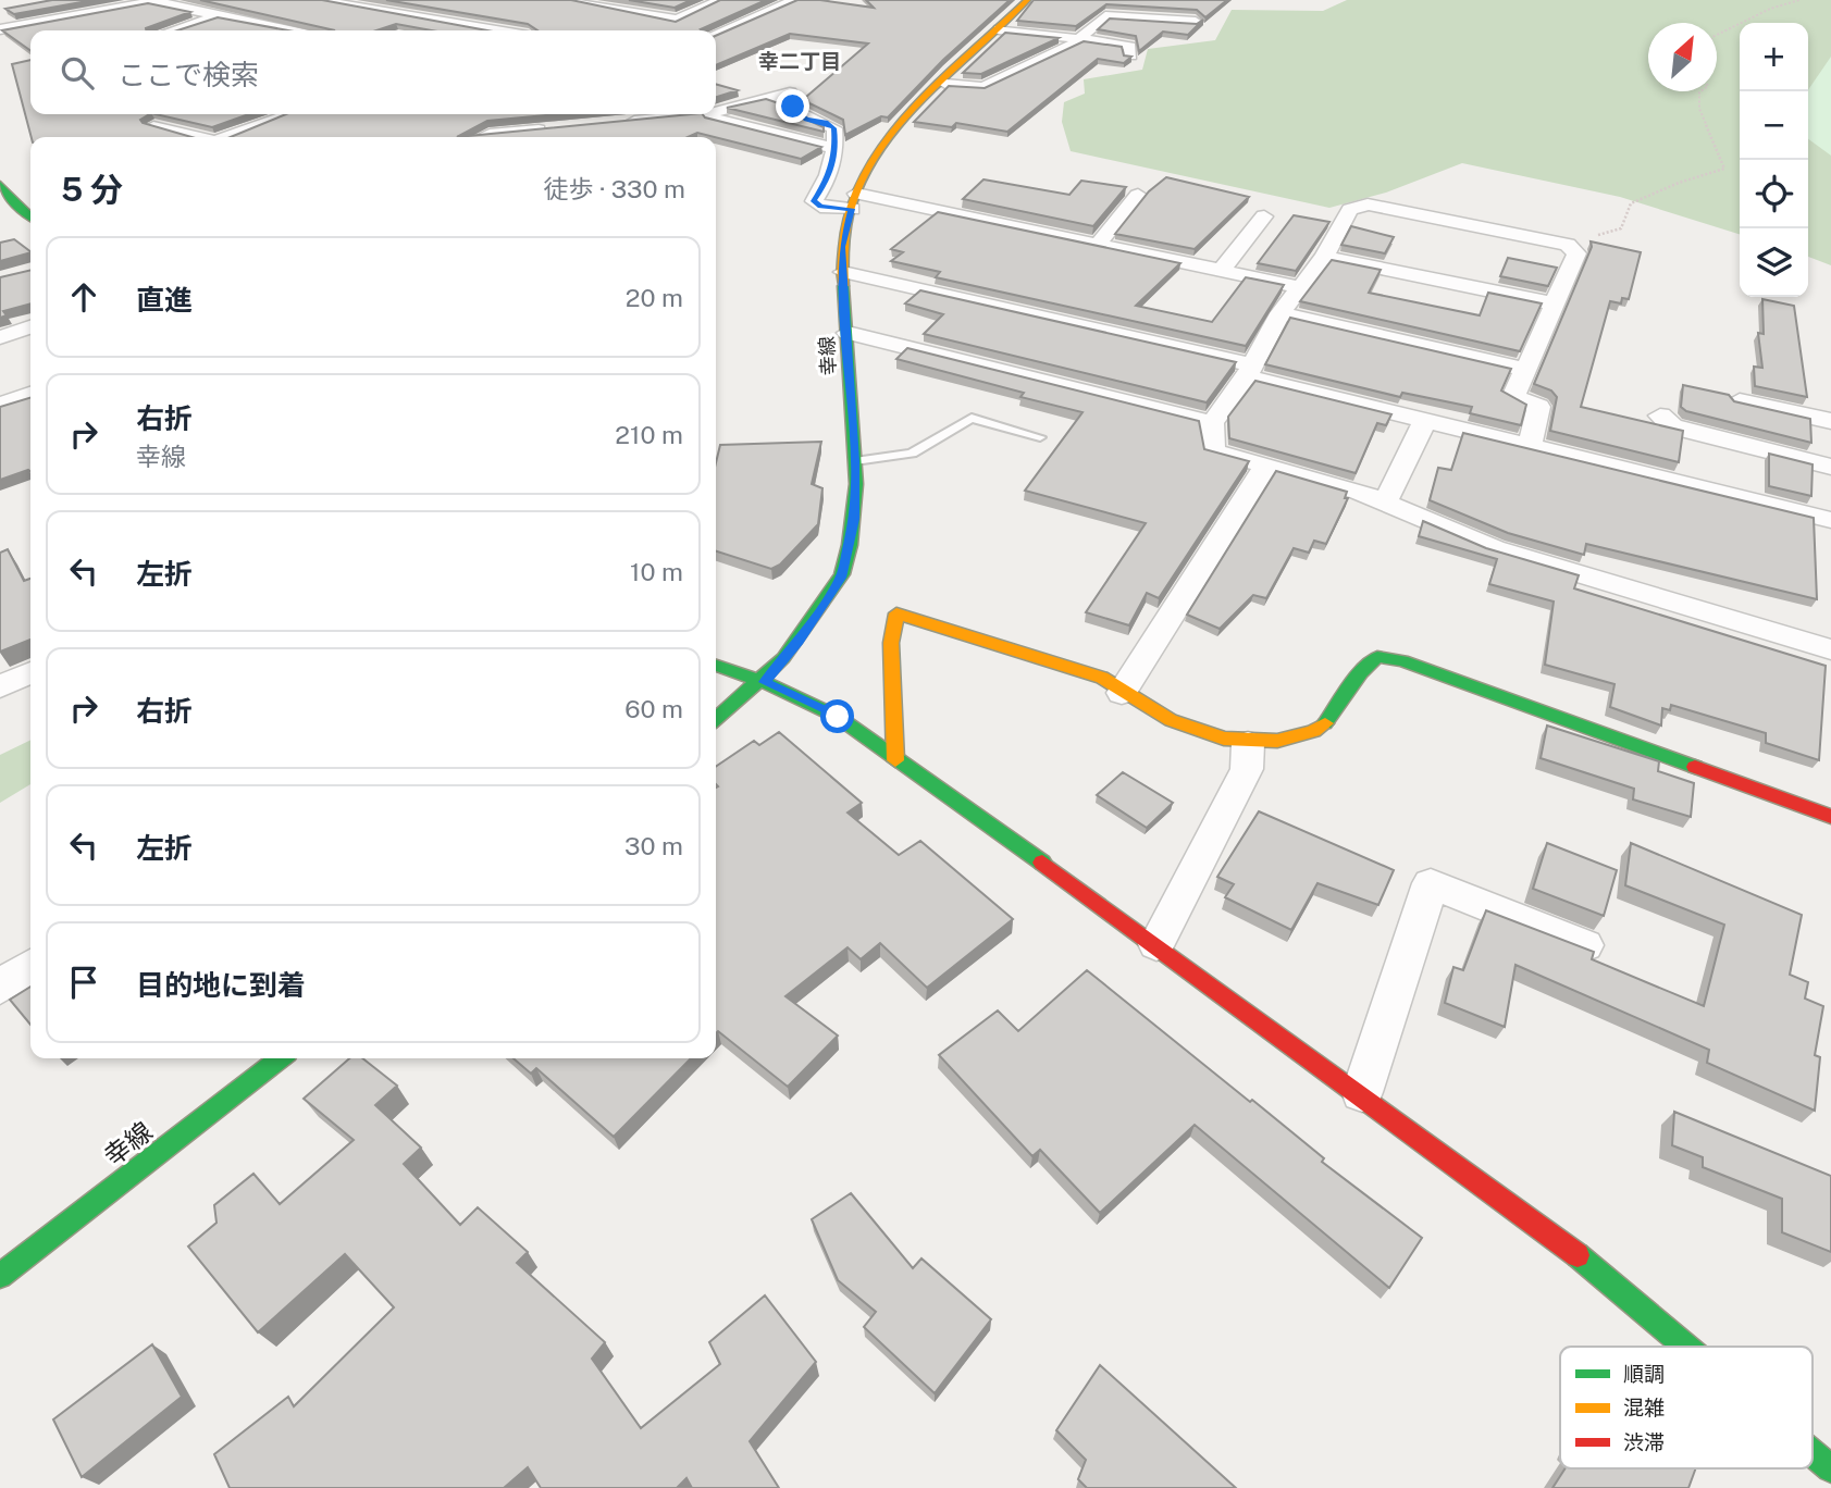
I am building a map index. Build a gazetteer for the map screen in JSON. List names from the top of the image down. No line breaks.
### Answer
{"streets":{"street":["幸線"]},"districts":["幸二丁目"],"legend":["順調","混雑","渋滞"],"north":"top right","page":{"map_buttons":["+","−"],"search":"ここで検索","heading":["5 分","徒歩 · 330 m"],"list":[["直進","20 m"],["右折","幸線","210 m"],["左折","10 m"],["右折","60 m"],["左折","30 m"],"目的地に到着"]}}
